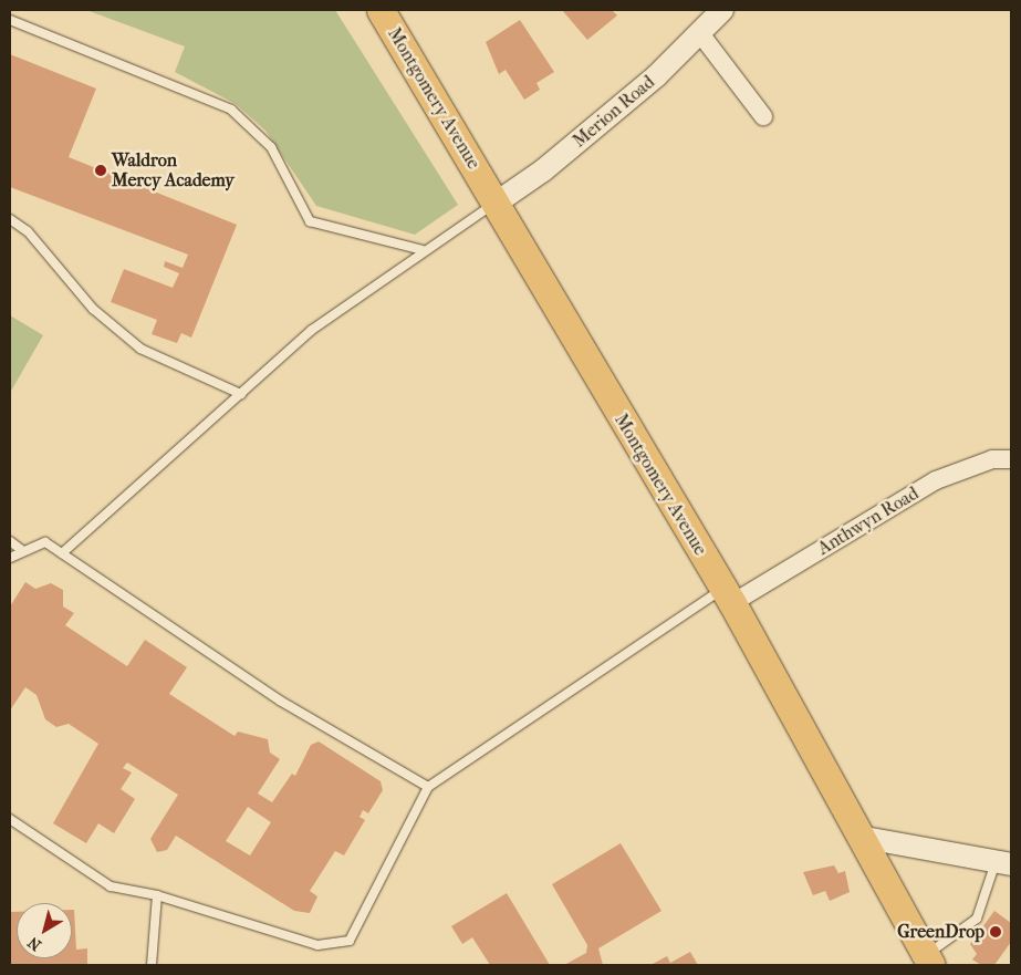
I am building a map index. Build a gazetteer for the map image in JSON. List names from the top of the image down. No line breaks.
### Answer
{"streets":{"main road":["Montgomery Avenue"],"street":["Merion Road","Anthwyn Road"]},"crossings":[["Montgomery Avenue","Merion Road"],["Montgomery Avenue","Anthwyn Road"]],"places":["Waldron Mercy Academy","GreenDrop"],"north":"bottom left"}
